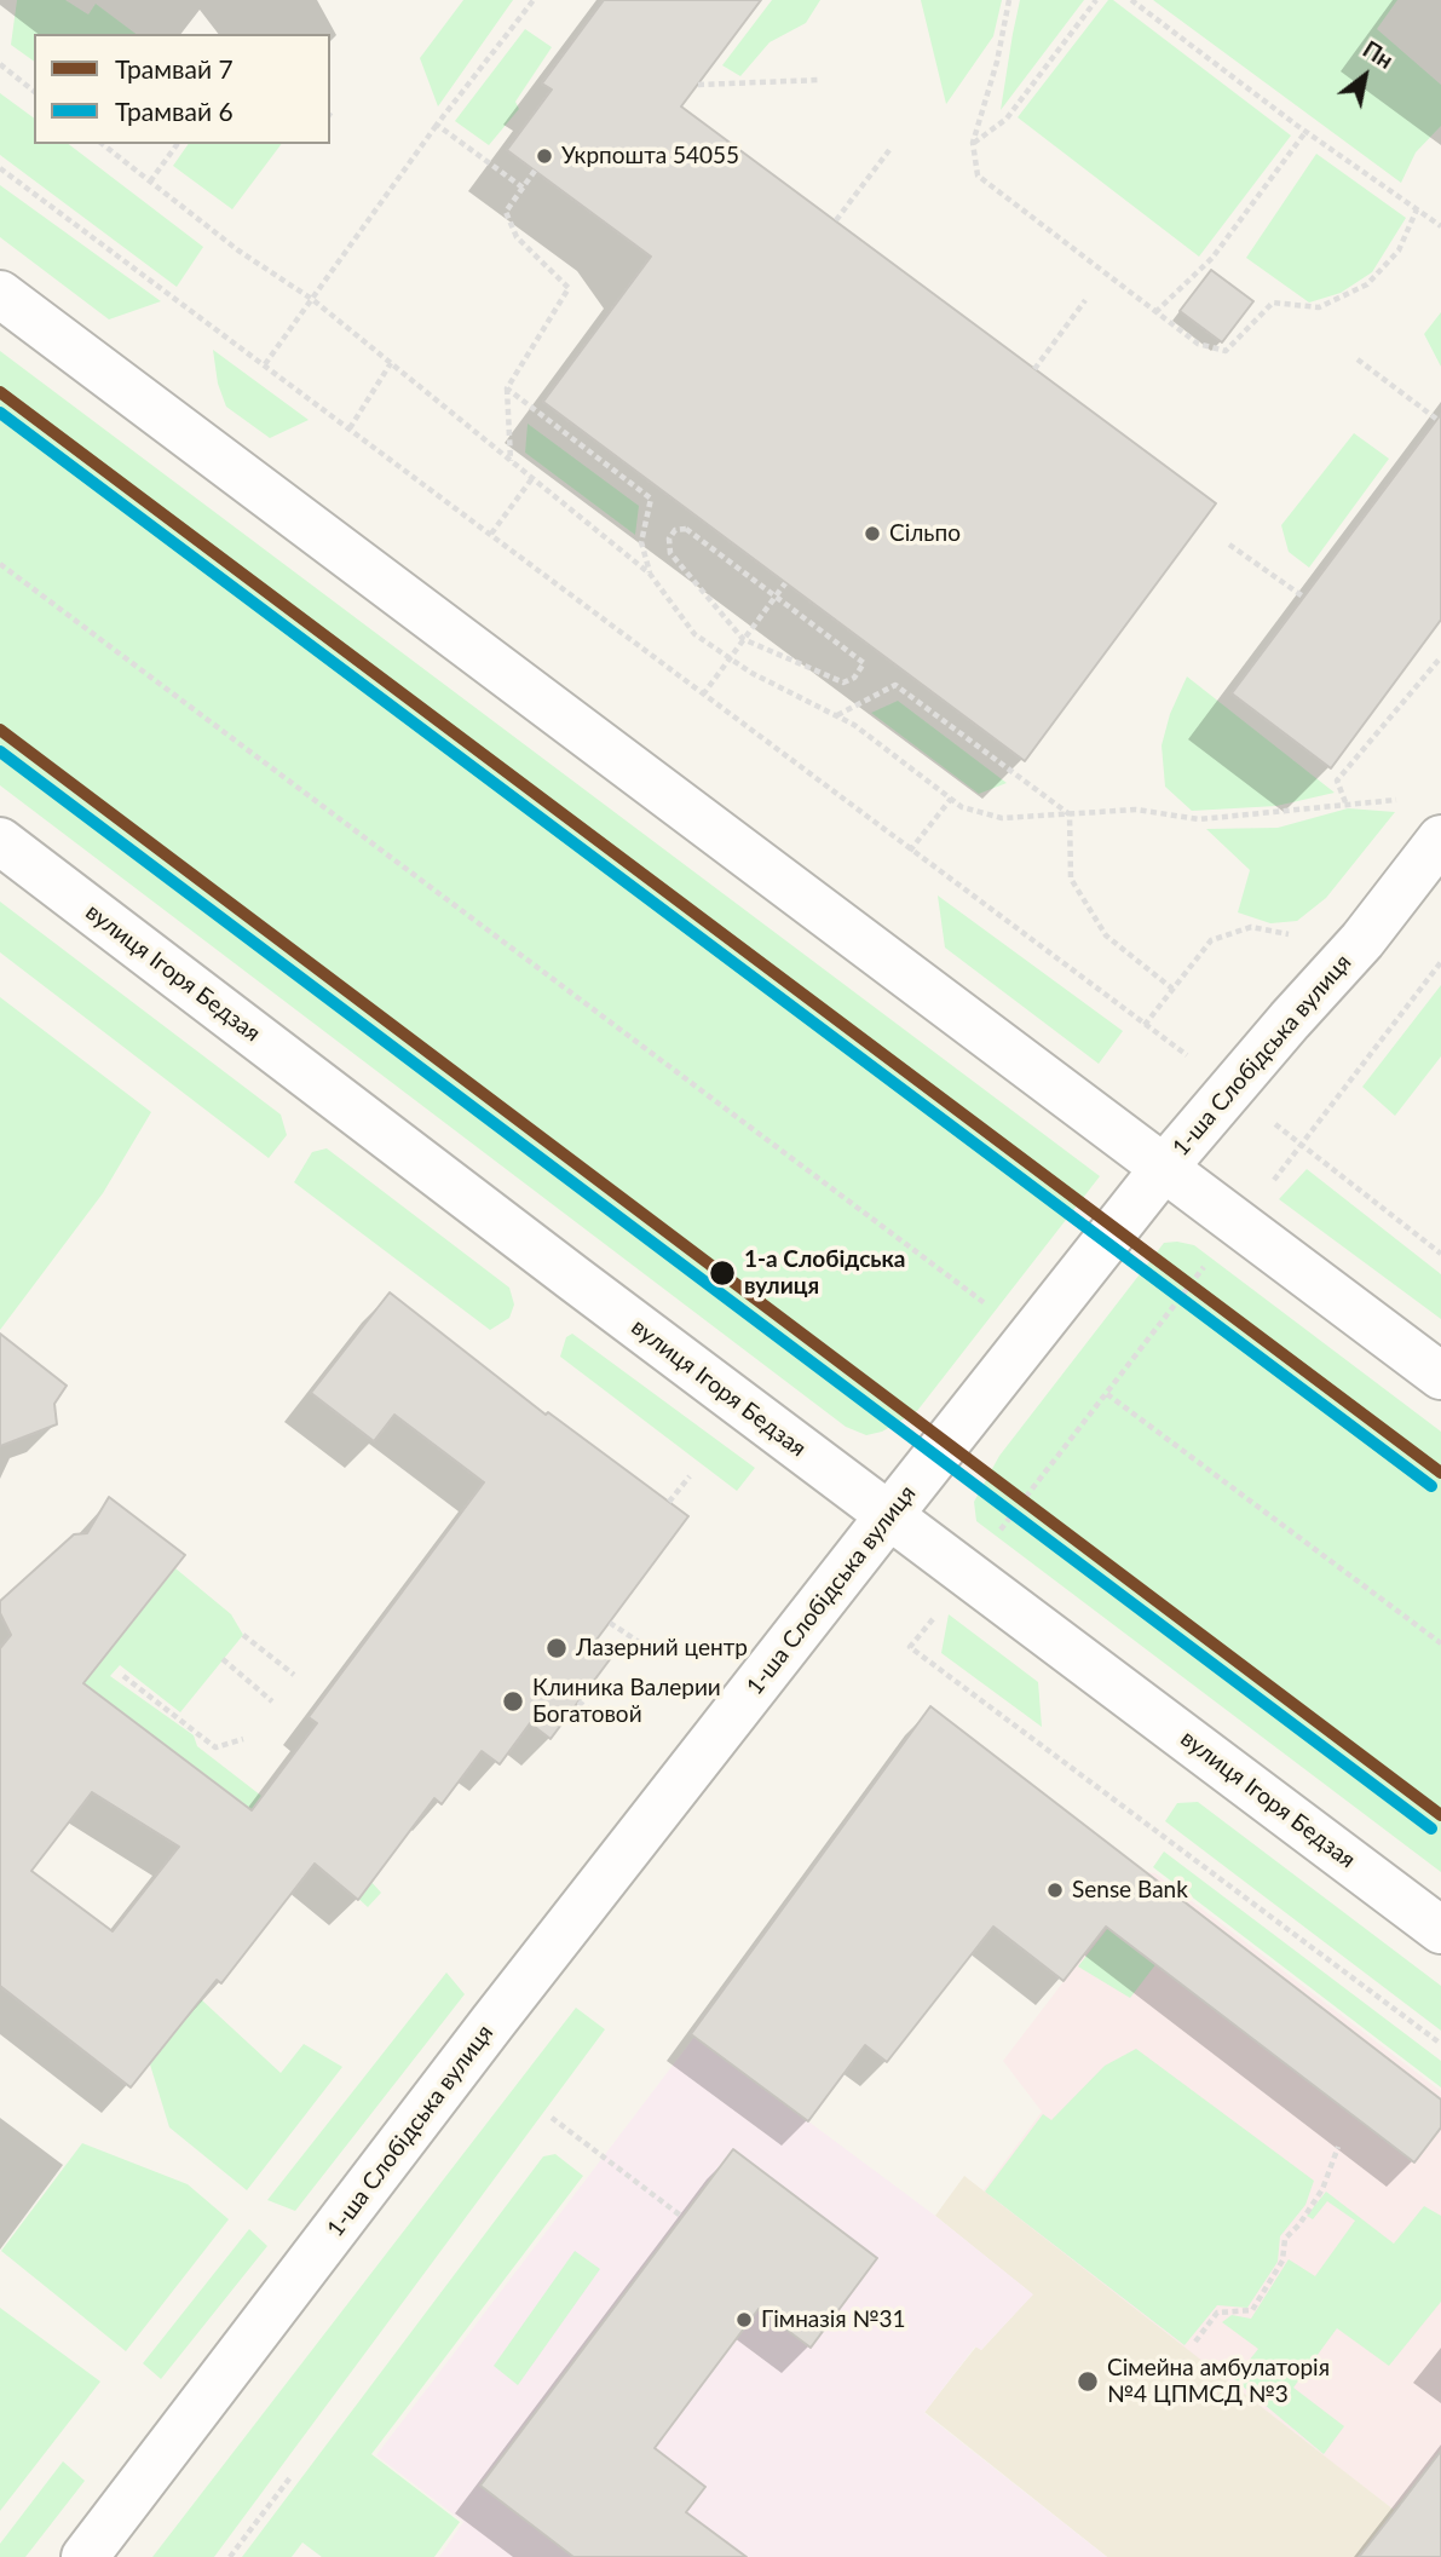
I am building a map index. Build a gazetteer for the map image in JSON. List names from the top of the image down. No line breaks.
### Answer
{"streets":{"street":["вулиця Ігоря Бедзая","1-ша Слобідська вулиця"]},"crossings":[["вулиця Ігоря Бедзая","1-ша Слобідська вулиця"]],"places":["Укрпошта 54055","Сільпо","1-а Слобідська вулиця","Лазерний центр","Клиника Валерии Богатовой","Sense Bank","Гімназія №31","Сімейна амбулаторія №4 ЦПМСД №3"],"lines":["tram line 7","tram line 6"],"legend":["Трамвай 7","Трамвай 6"],"north":"top right"}
